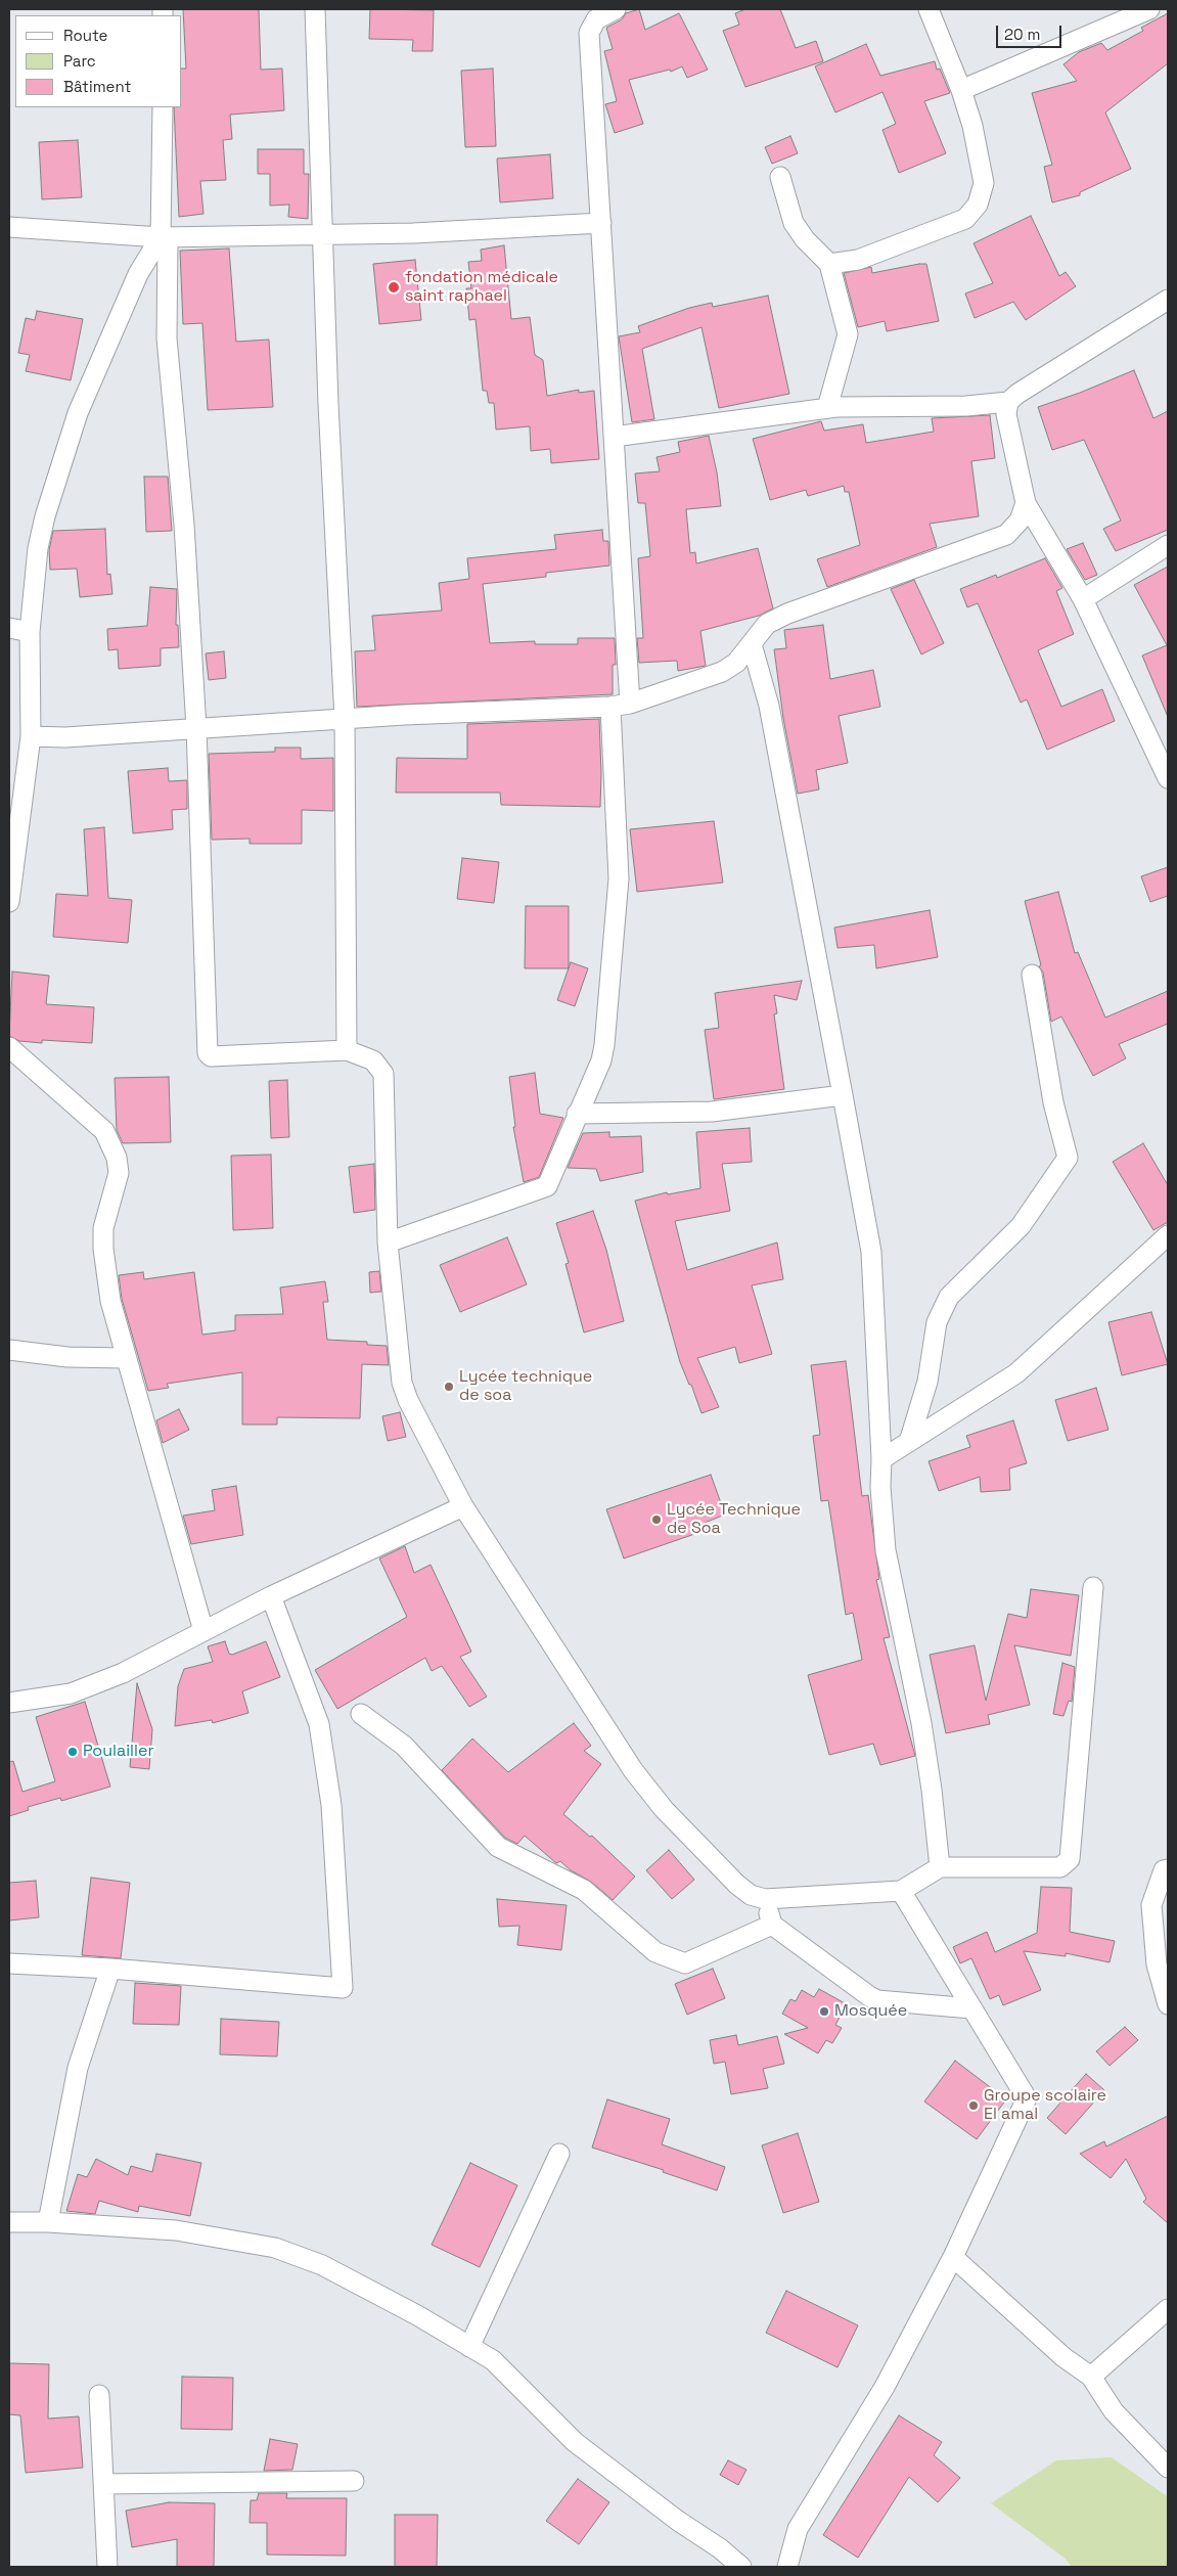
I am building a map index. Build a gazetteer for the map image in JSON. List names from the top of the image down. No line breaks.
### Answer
{"places":["fondation médicale saint raphael","Lycée technique de soa","Lycée Technique de Soa","Poulailler","Mosquée","Groupe scolaire El amal"],"legend":["Route","Parc","Bâtiment"],"scale_bar":"20 m"}
